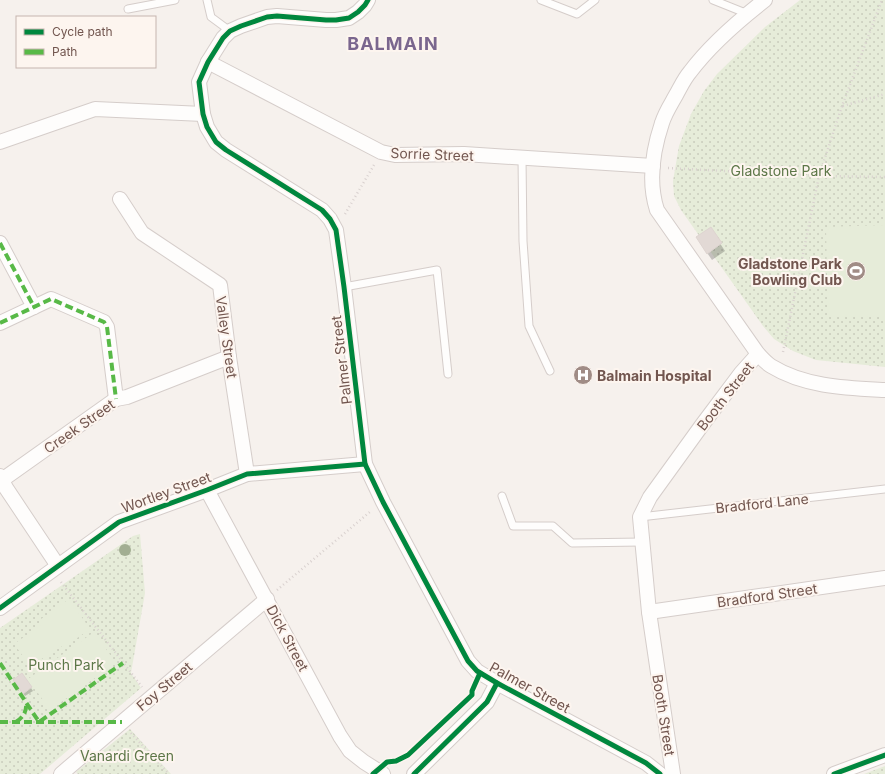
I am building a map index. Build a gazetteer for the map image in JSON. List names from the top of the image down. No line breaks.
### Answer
{"streets":{"street":["Sorrie Street","Valley Street","Palmer Street","Booth Street","Creek Street","Wortley Street","Bradford Street","Dick Street","Foy Street"],"lane":["Bradford Lane"]},"crossings":[["Sorrie Street","Palmer Street"],["Sorrie Street","Booth Street"],["Valley Street","Creek Street"],["Valley Street","Wortley Street"],["Palmer Street","Wortley Street"],["Booth Street","Bradford Lane"],["Booth Street","Bradford Street"],["Wortley Street","Dick Street"],["Dick Street","Foy Street"]],"districts":["BALMAIN"],"parks":["Gladstone Park","Punch Park","Vanardi Green"],"places":{"sports":["Gladstone Park Bowling Club"],"hospital":["Balmain Hospital"]},"legend":["Cycle path","Path"]}
